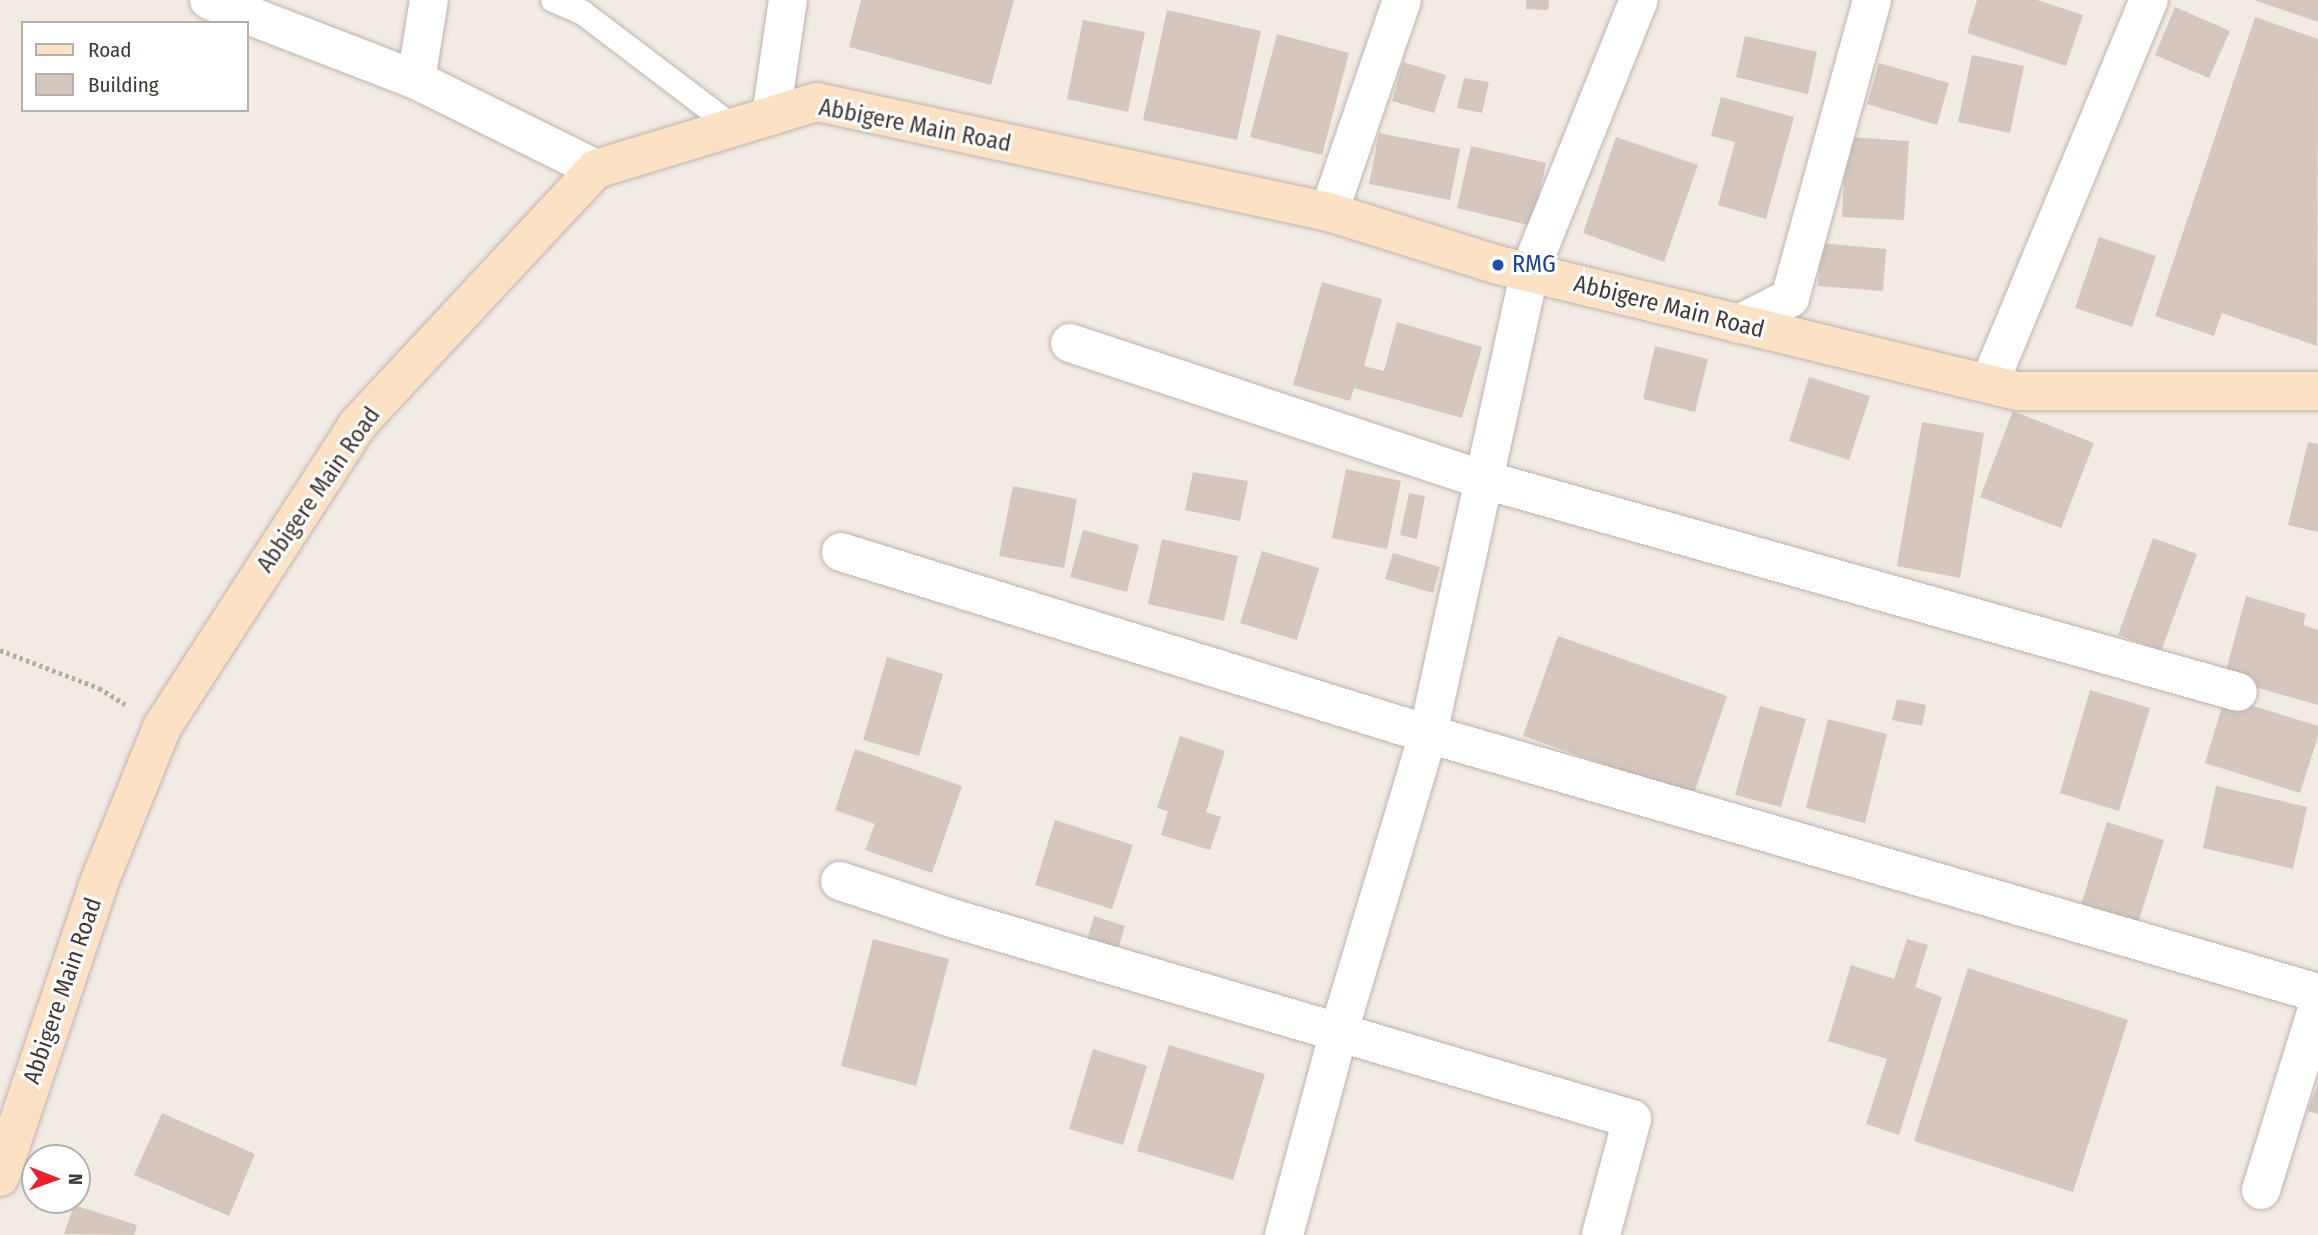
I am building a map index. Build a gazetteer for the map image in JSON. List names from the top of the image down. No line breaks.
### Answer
{"streets":{"main road":["Abbigere Main Road"]},"places":["RMG"],"legend":["Road","Building"],"north":"right"}
